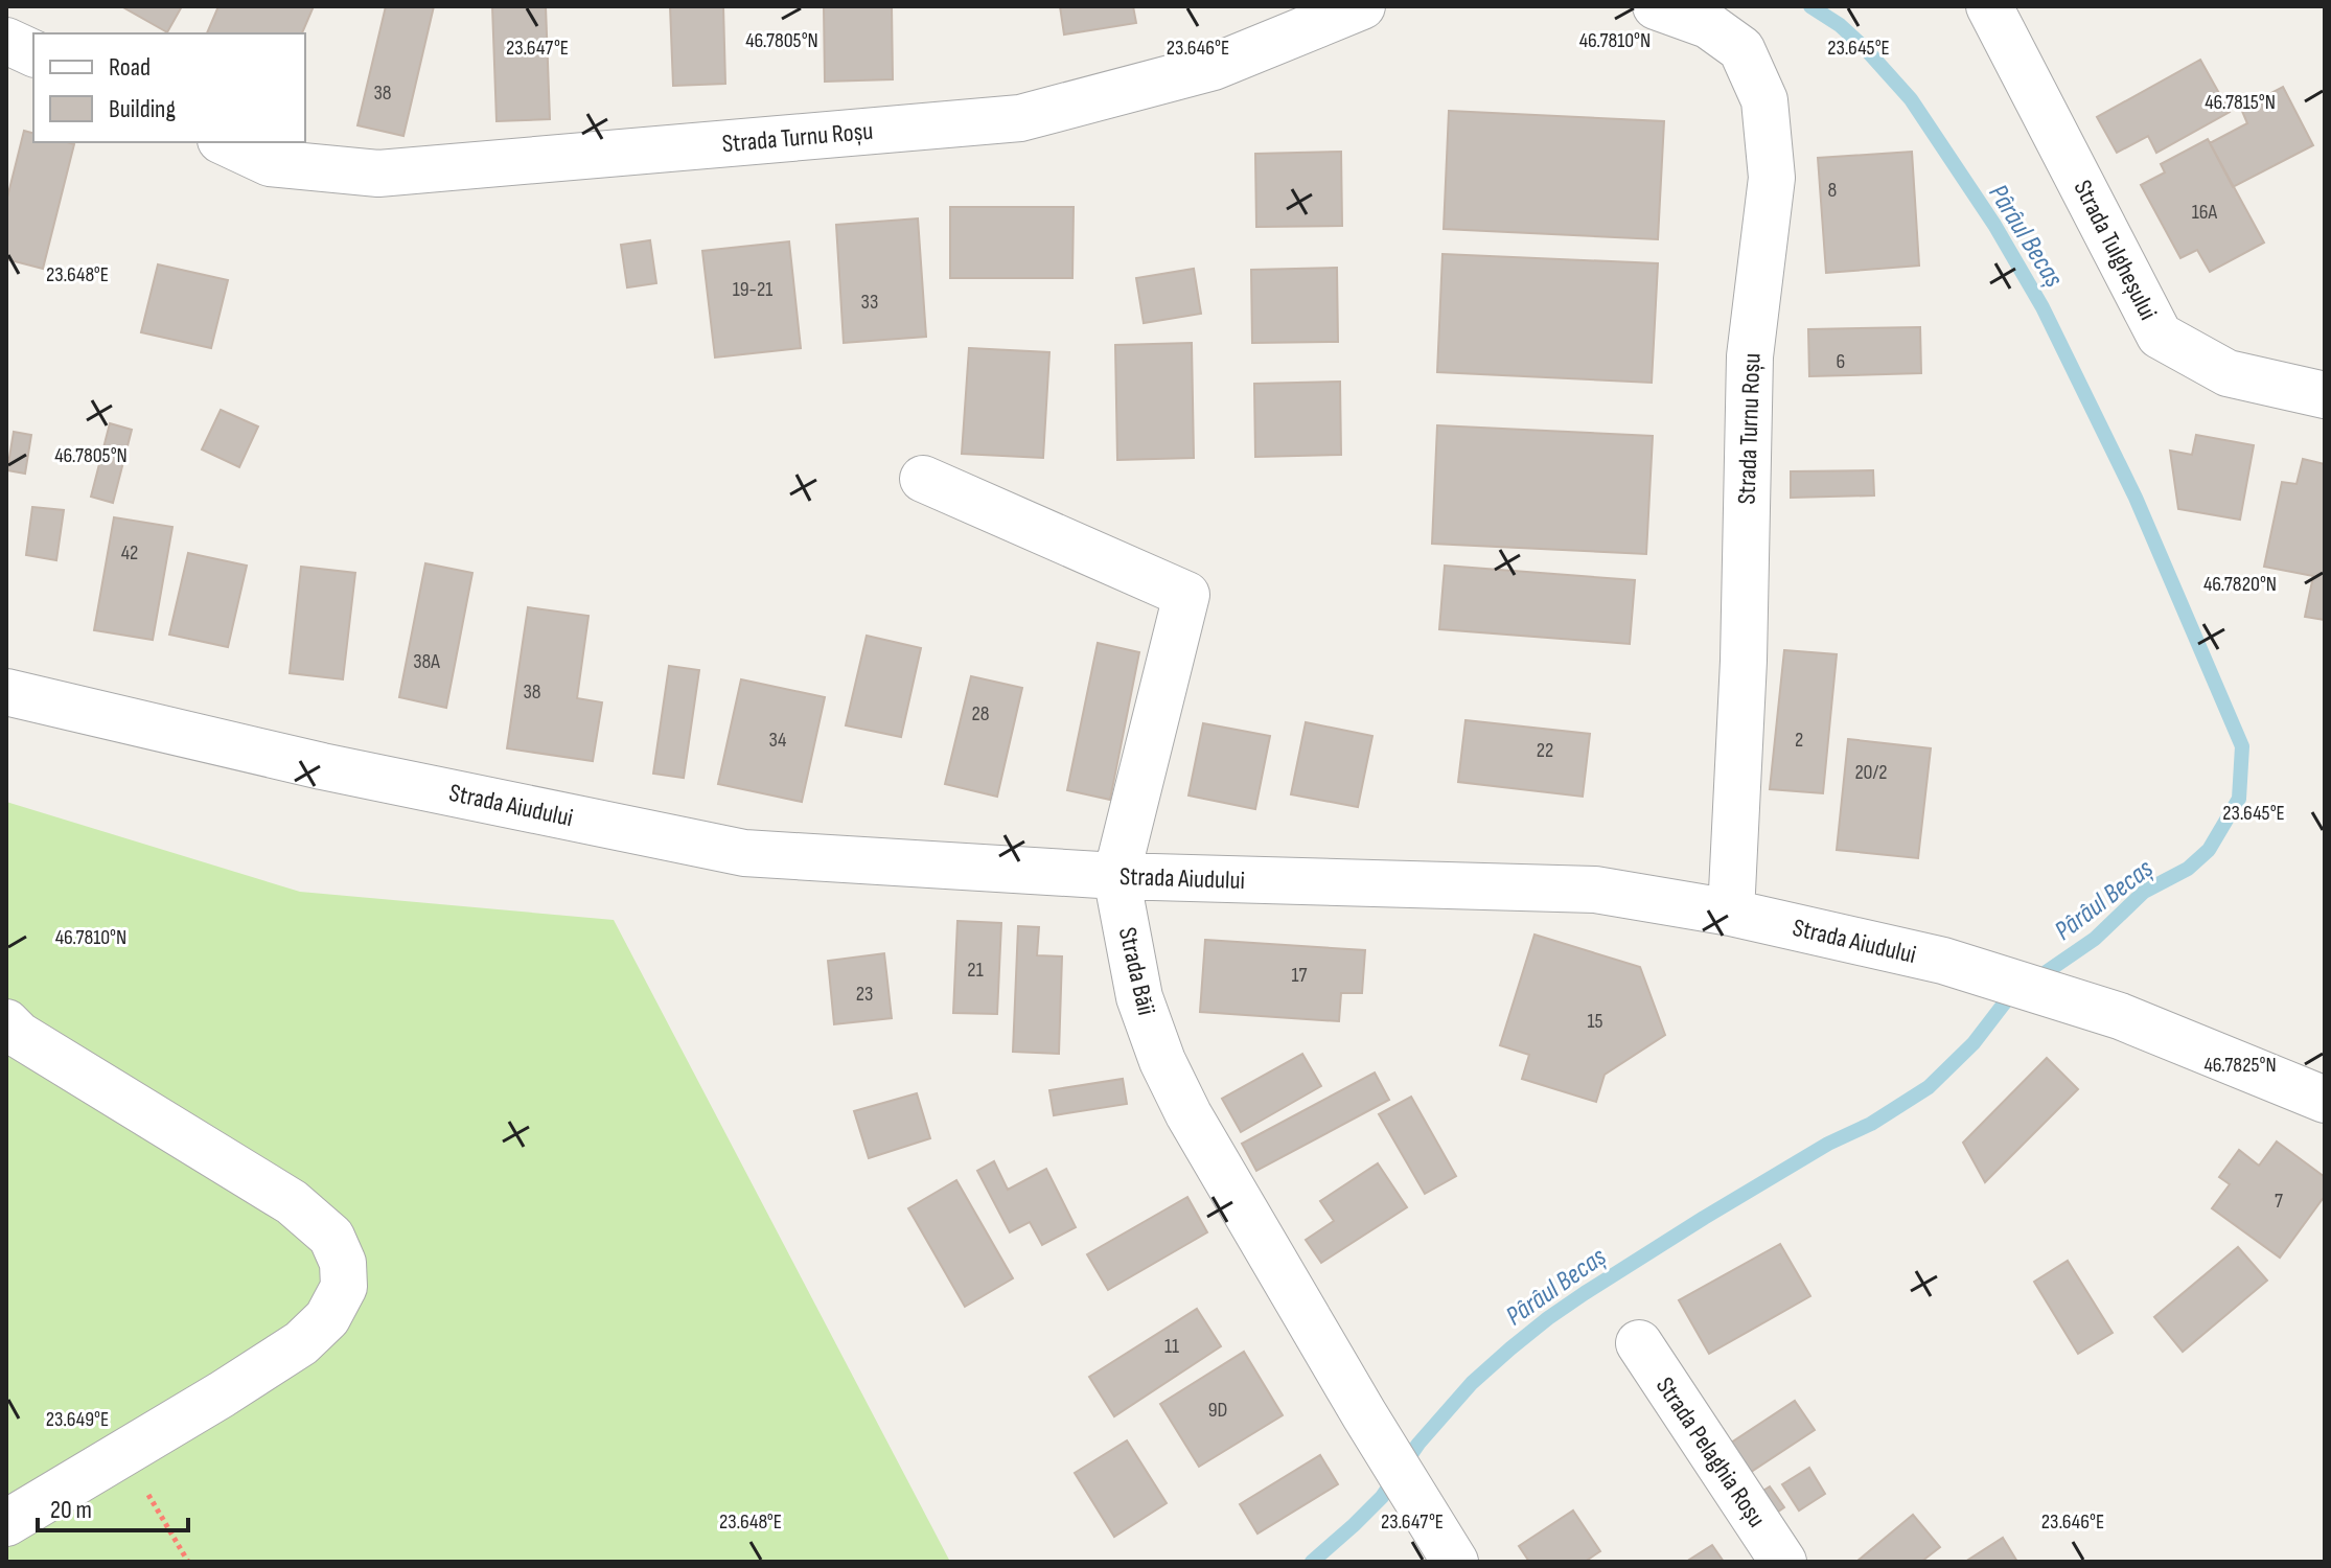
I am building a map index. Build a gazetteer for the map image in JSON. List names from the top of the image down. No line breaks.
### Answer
{"streets":{"street":["Strada Turnu Roșu","Strada Tulgheșului","Strada Aiudului","Strada Băii","Strada Pelaghia Roșu"]},"crossings":[["Strada Turnu Roșu","Strada Aiudului"],["Strada Aiudului","Strada Băii"]],"water":["Pârâul Becaș"],"house_numbers":["38","8","16A","19-21","33","6","42","38A","38","28","34","2","22","20/2","21","17","23","15","7","11","9D"],"legend":["Road","Building"],"scale_bar":"20 m","coordinates":["46.7805°N","46.7810°N","23.647°E","23.646°E","23.645°E","46.7815°N","23.648°E","46.7820°N","46.7825°N","23.649°E"]}
